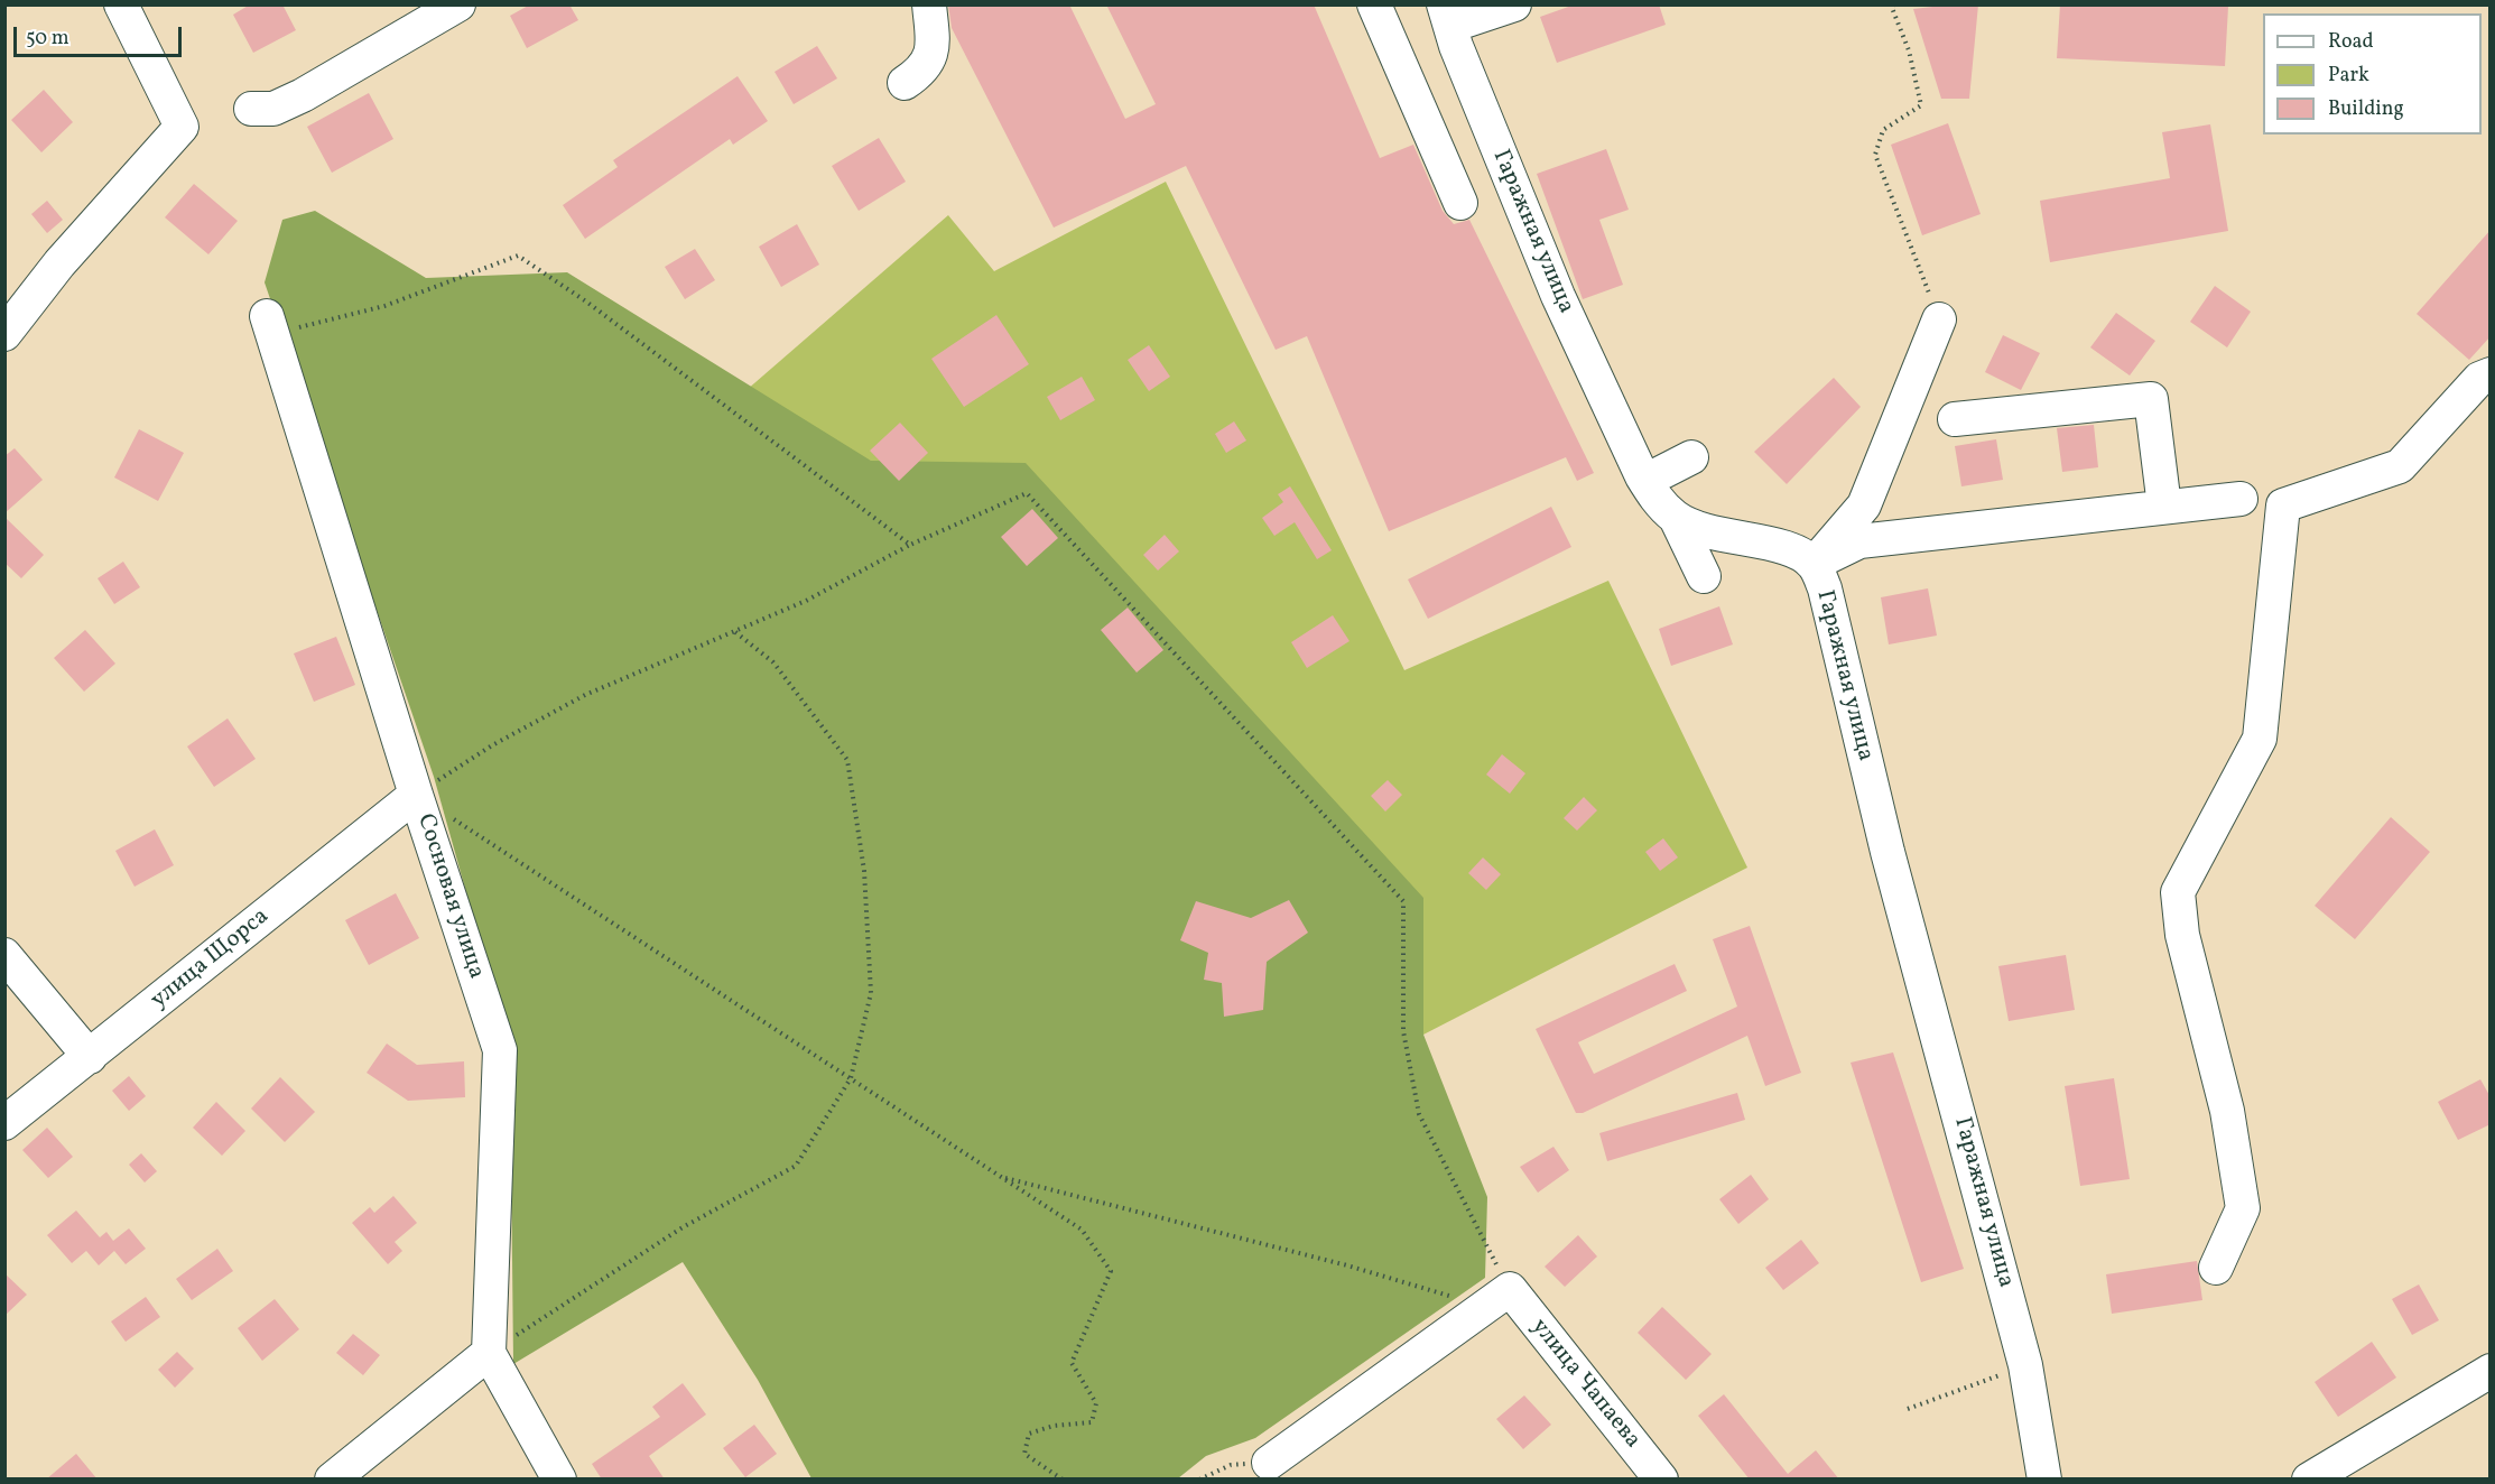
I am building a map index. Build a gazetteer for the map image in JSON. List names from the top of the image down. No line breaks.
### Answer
{"streets":{"street":["Гаражная улица","Сосновая улица","улица Щорса","улица Чапаева"]},"crossings":[["Сосновая улица","улица Щорса"]],"legend":["Road","Park","Building"],"scale_bar":"50 m"}
